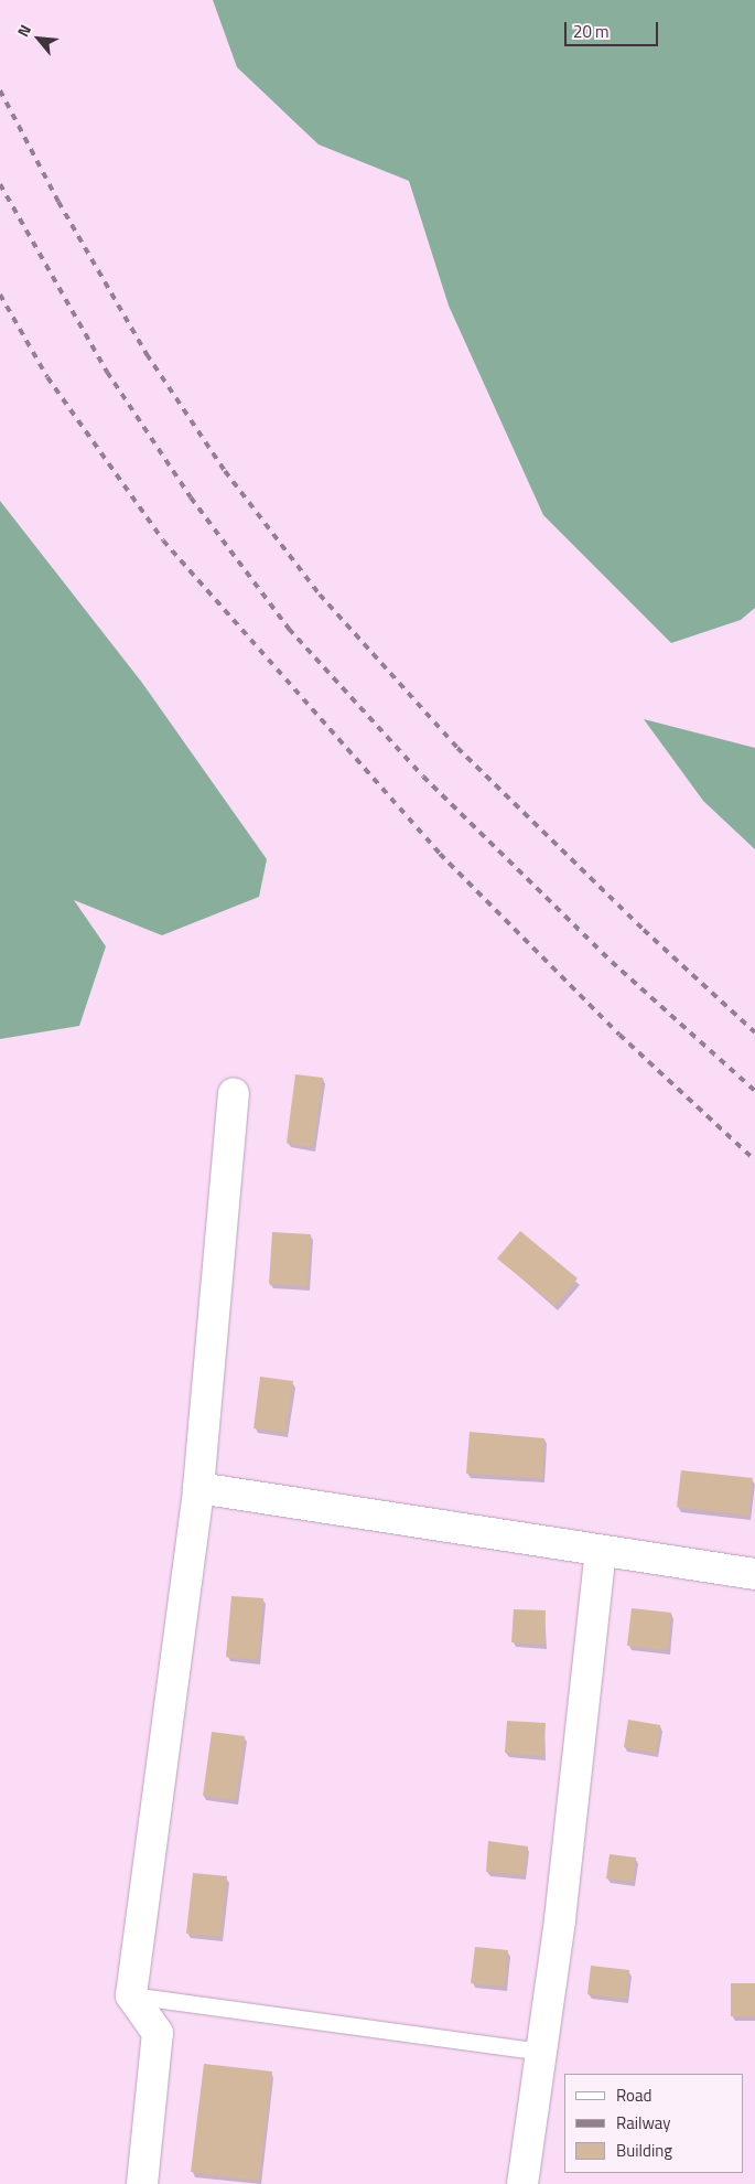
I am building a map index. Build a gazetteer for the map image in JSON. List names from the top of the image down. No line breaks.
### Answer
{"legend":["Road","Railway","Building"],"scale_bar":"20 m","north":"top left"}
